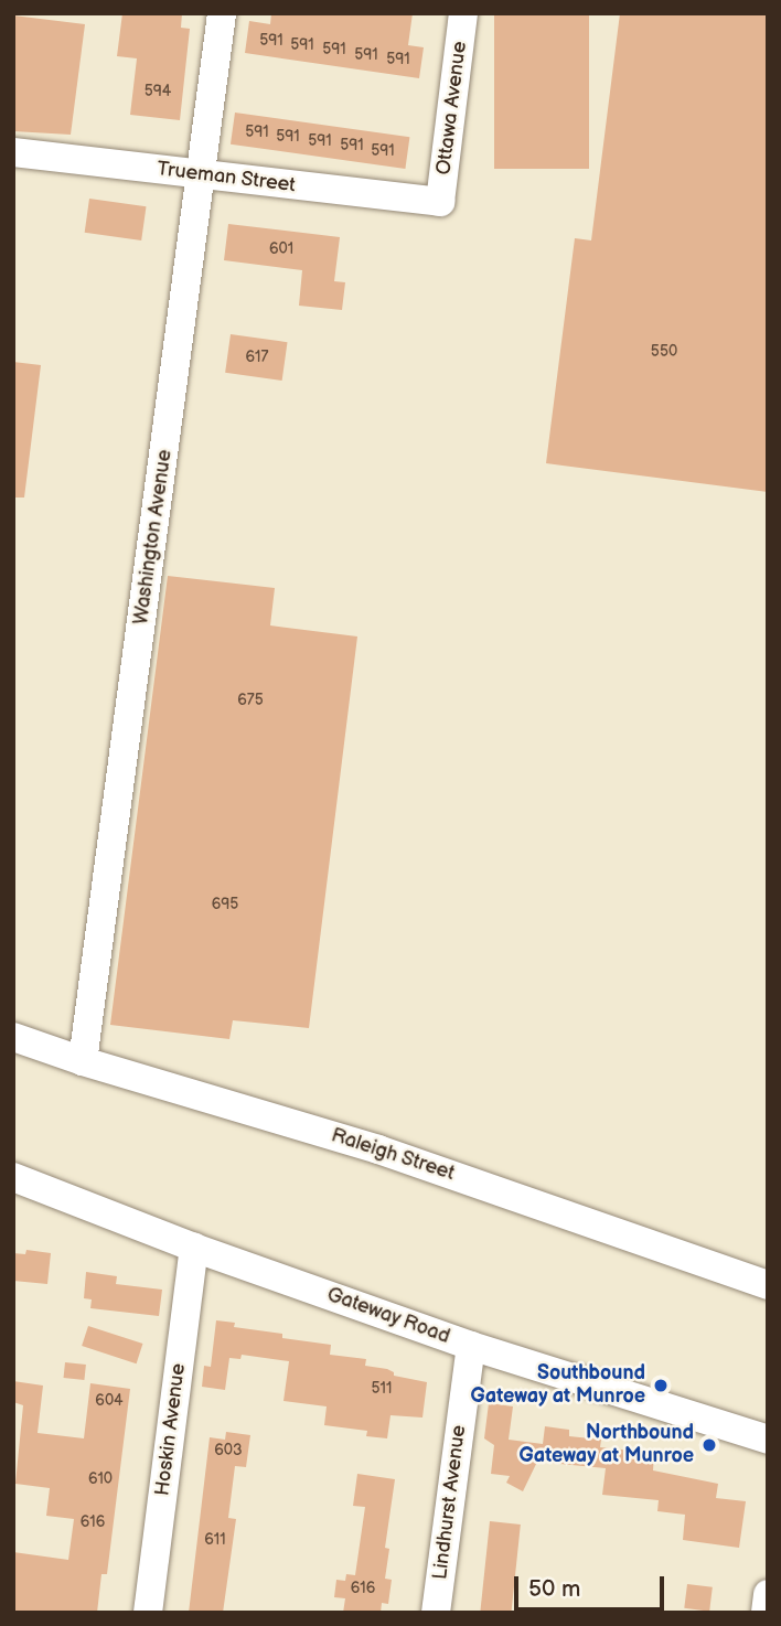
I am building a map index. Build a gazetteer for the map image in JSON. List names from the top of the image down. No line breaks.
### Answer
{"streets":{"street":["Ottawa Avenue","Trueman Street","Washington Avenue","Raleigh Street","Gateway Road","Hoskin Avenue","Lindhurst Avenue"]},"crossings":[["Ottawa Avenue","Trueman Street"],["Trueman Street","Washington Avenue"],["Washington Avenue","Raleigh Street"],["Gateway Road","Hoskin Avenue"],["Gateway Road","Lindhurst Avenue"]],"places":["Southbound Gateway at Munroe","Northbound Gateway at Munroe"],"house_numbers":["591","591","591","591","591","594","591","591","591","591","591","601","550","617","675","695","511","604","603","610","616","611","616"],"scale_bar":"50 m"}
